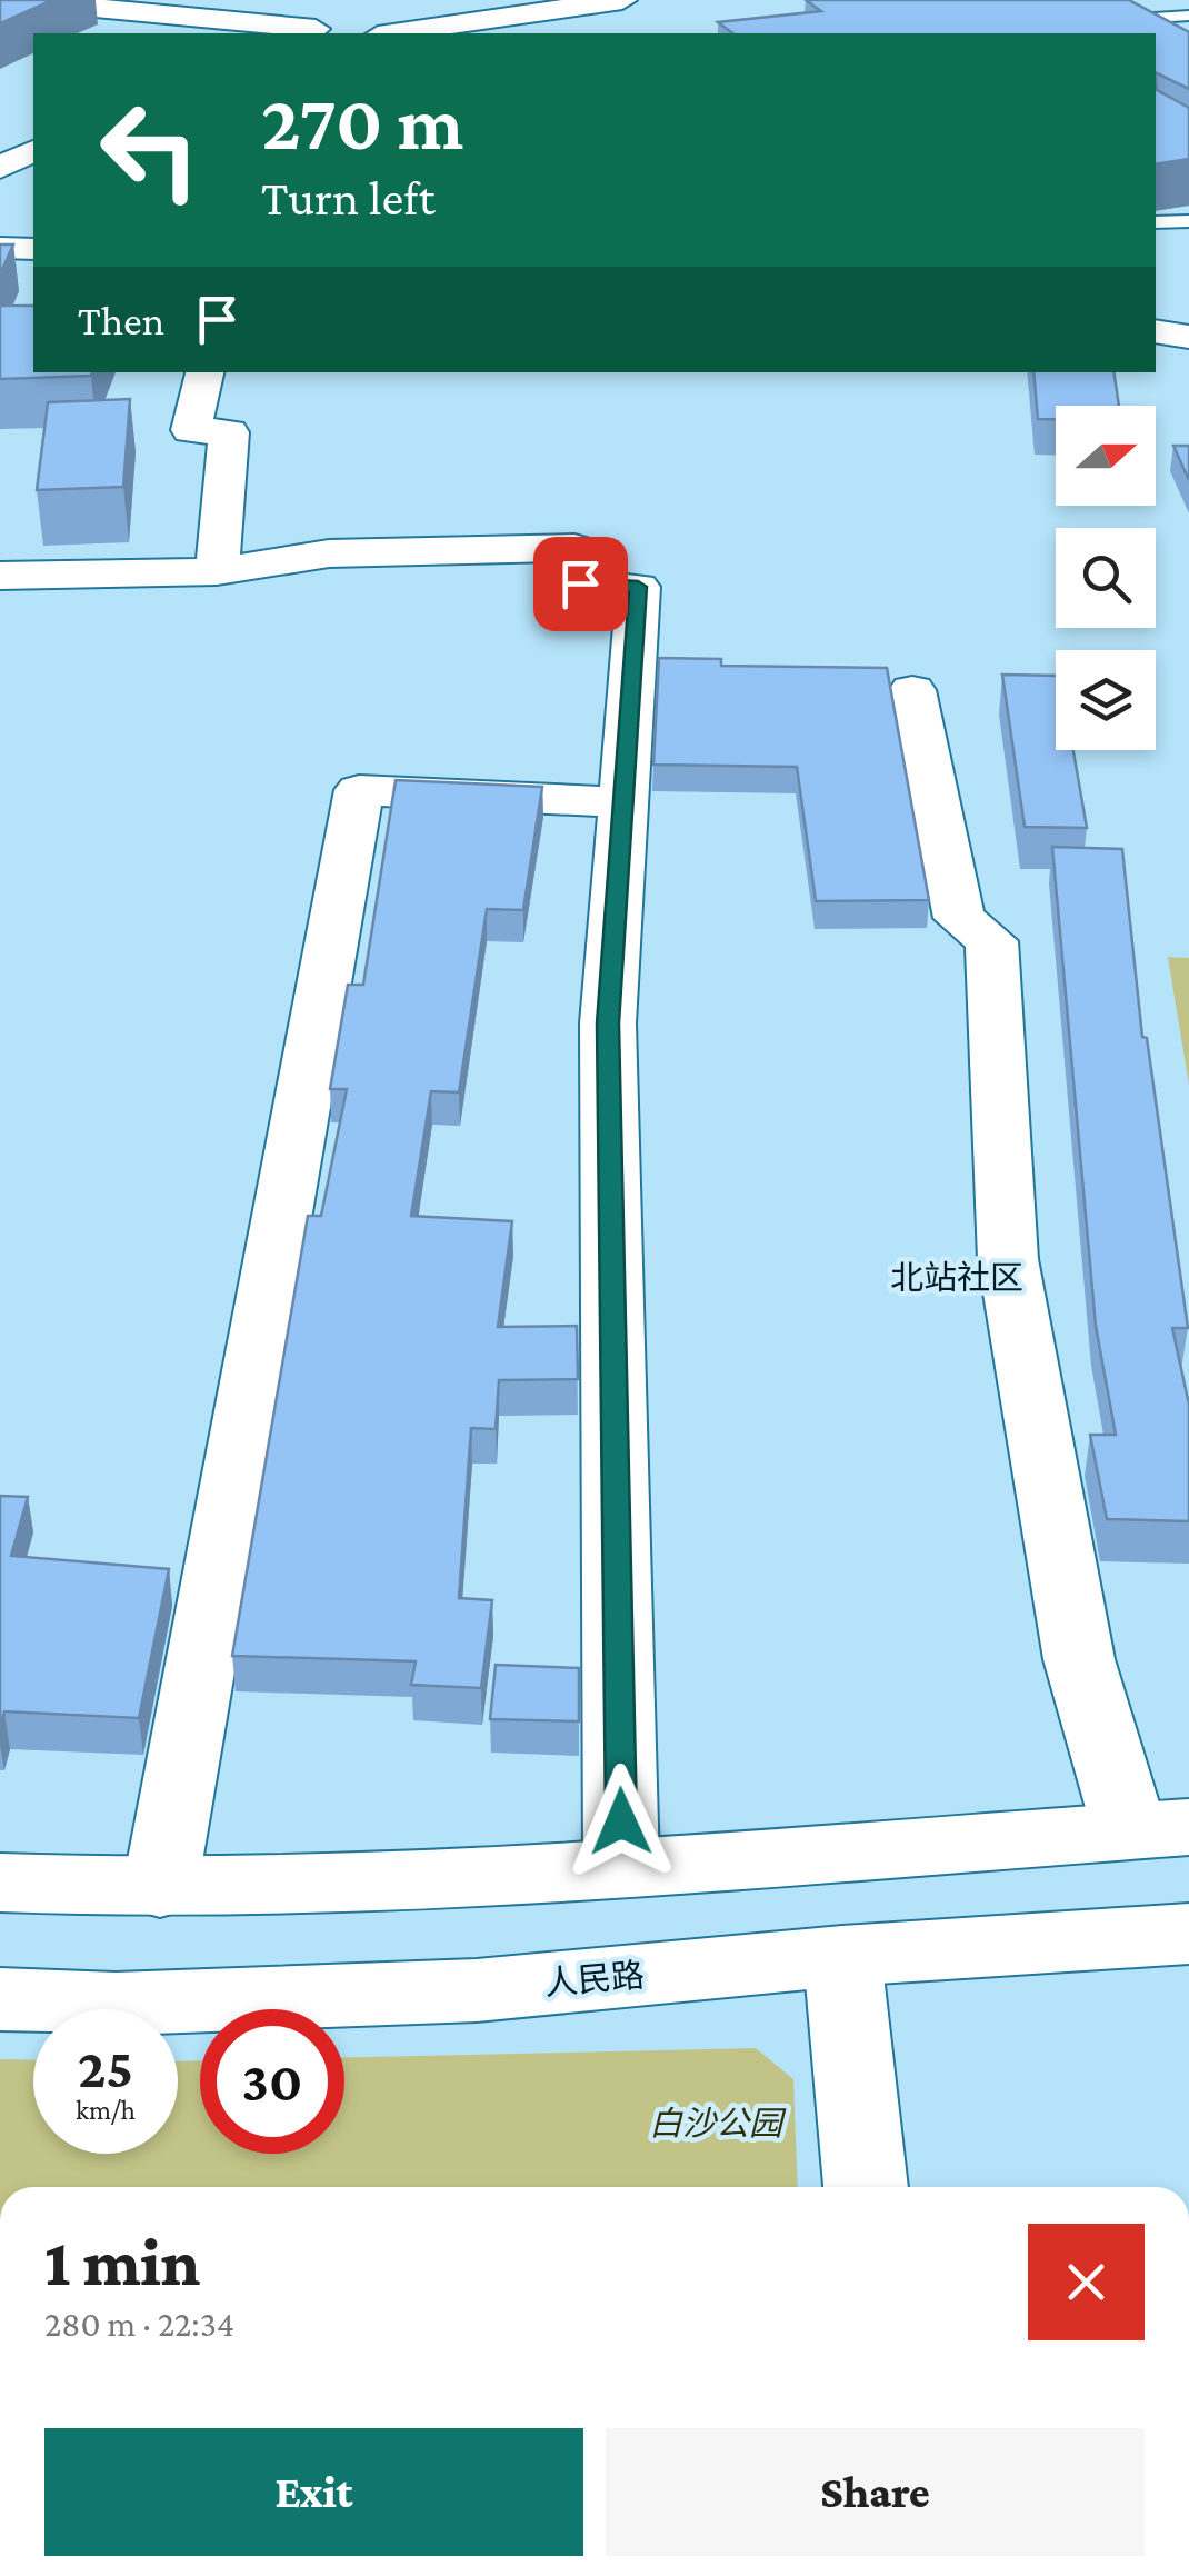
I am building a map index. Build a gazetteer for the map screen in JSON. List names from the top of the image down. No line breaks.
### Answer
{"streets":{"street":["人民路"]},"districts":["北站社区"],"parks":["白沙公园"],"north":"right","page":{"turn":["270 m","Turn left"],"then":"Then","speed":"25 km/h","limit":"30","heading":["1 min","280 m · 22:34"],"buttons":["Exit","Share"]}}
